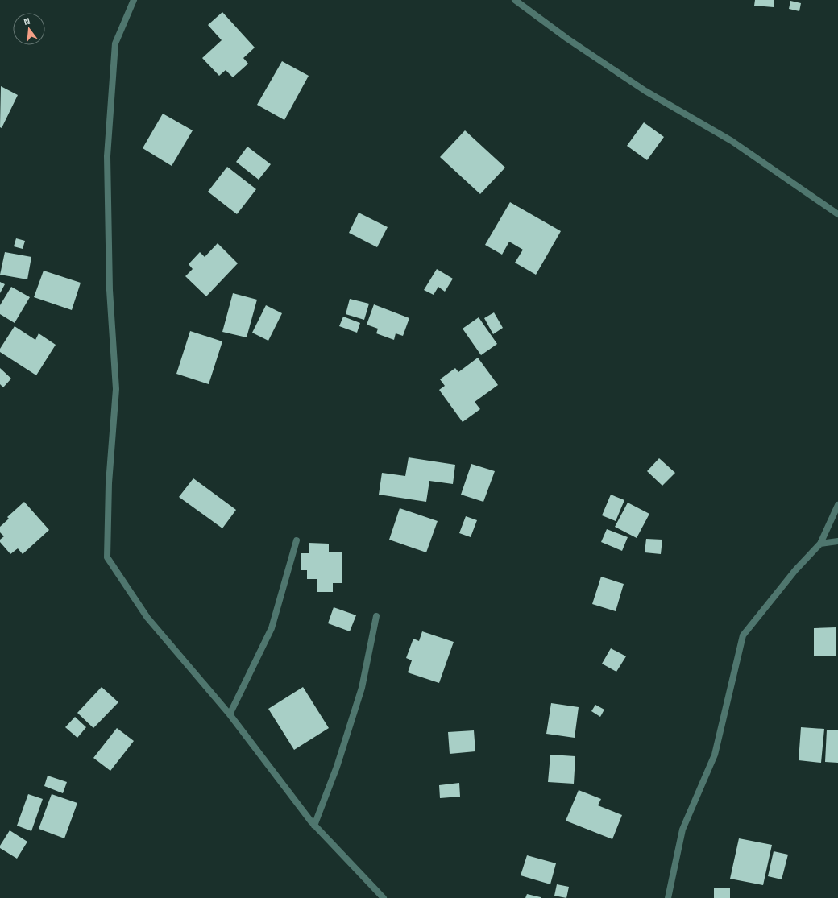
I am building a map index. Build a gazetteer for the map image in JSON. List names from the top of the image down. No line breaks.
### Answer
{"north":"top"}
